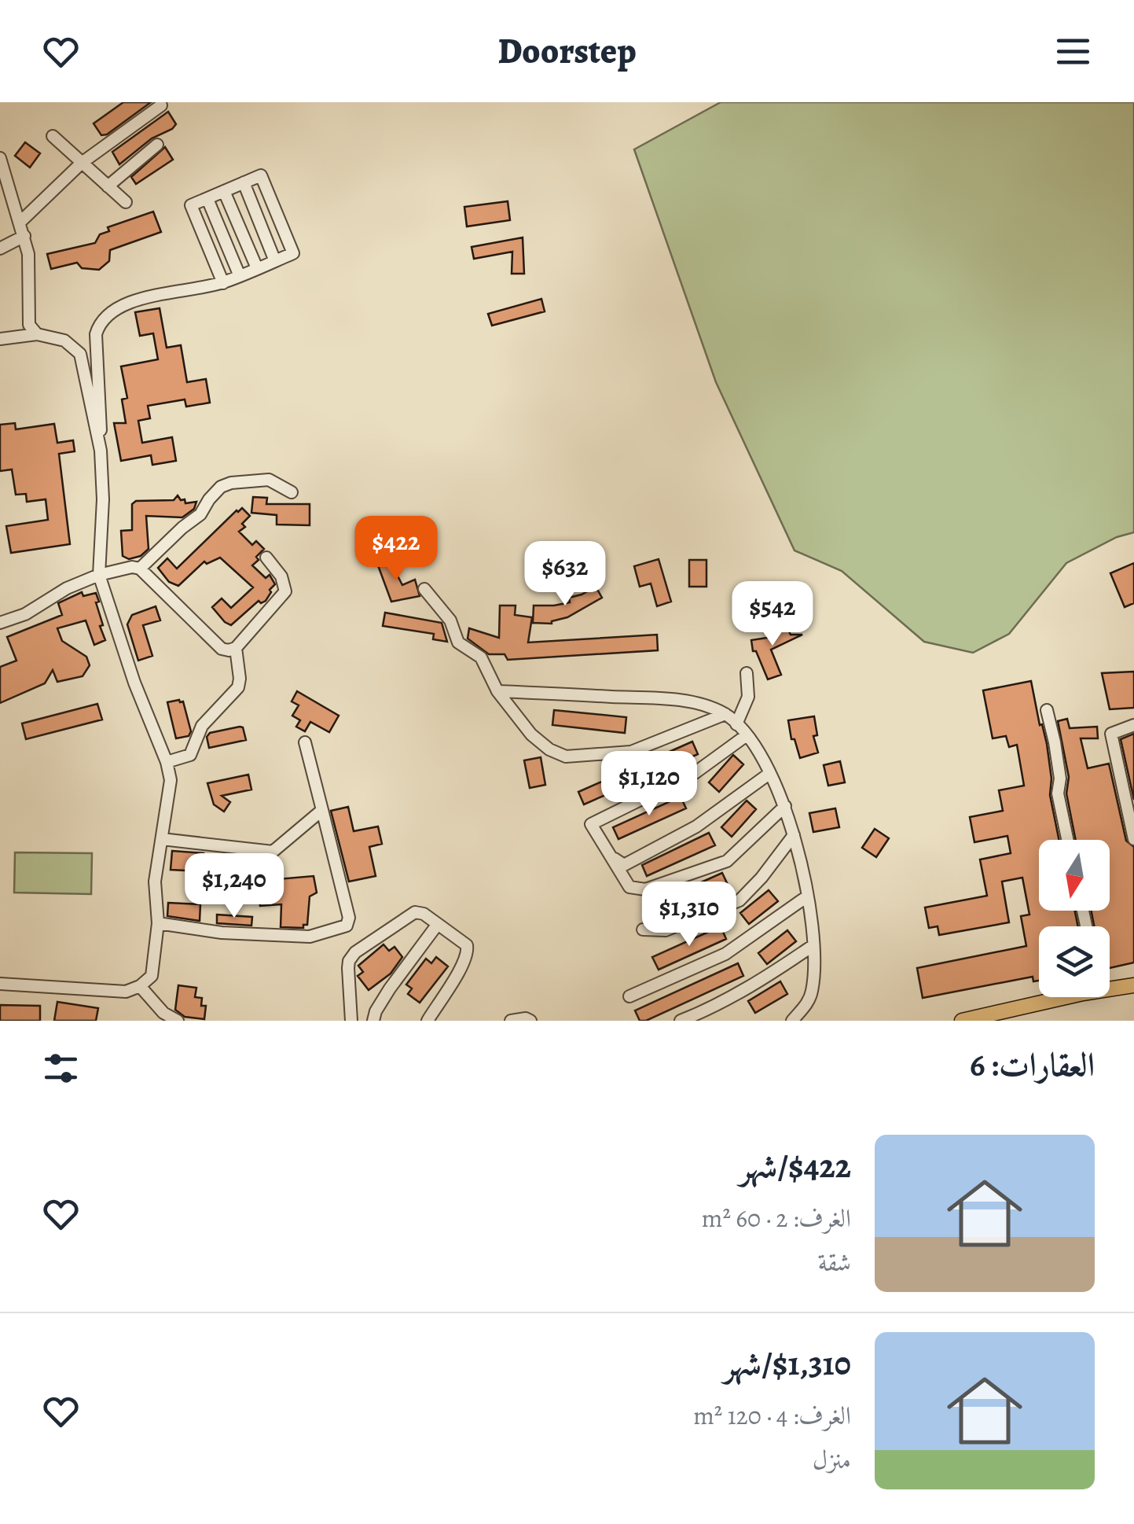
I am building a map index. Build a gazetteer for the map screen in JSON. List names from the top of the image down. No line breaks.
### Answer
{"north":"bottom","page":{"header":"Doorstep","price":["$422","$632","$542","$1,120","$1,240","$1,310"],"heading":"العقارات: 6","list":[{"name":"$422/شهر","note":"الغرف: 2 · 60 m² · شقة"},{"name":"$1,310/شهر","note":"الغرف: 4 · 120 m² · منزل"}]}}
